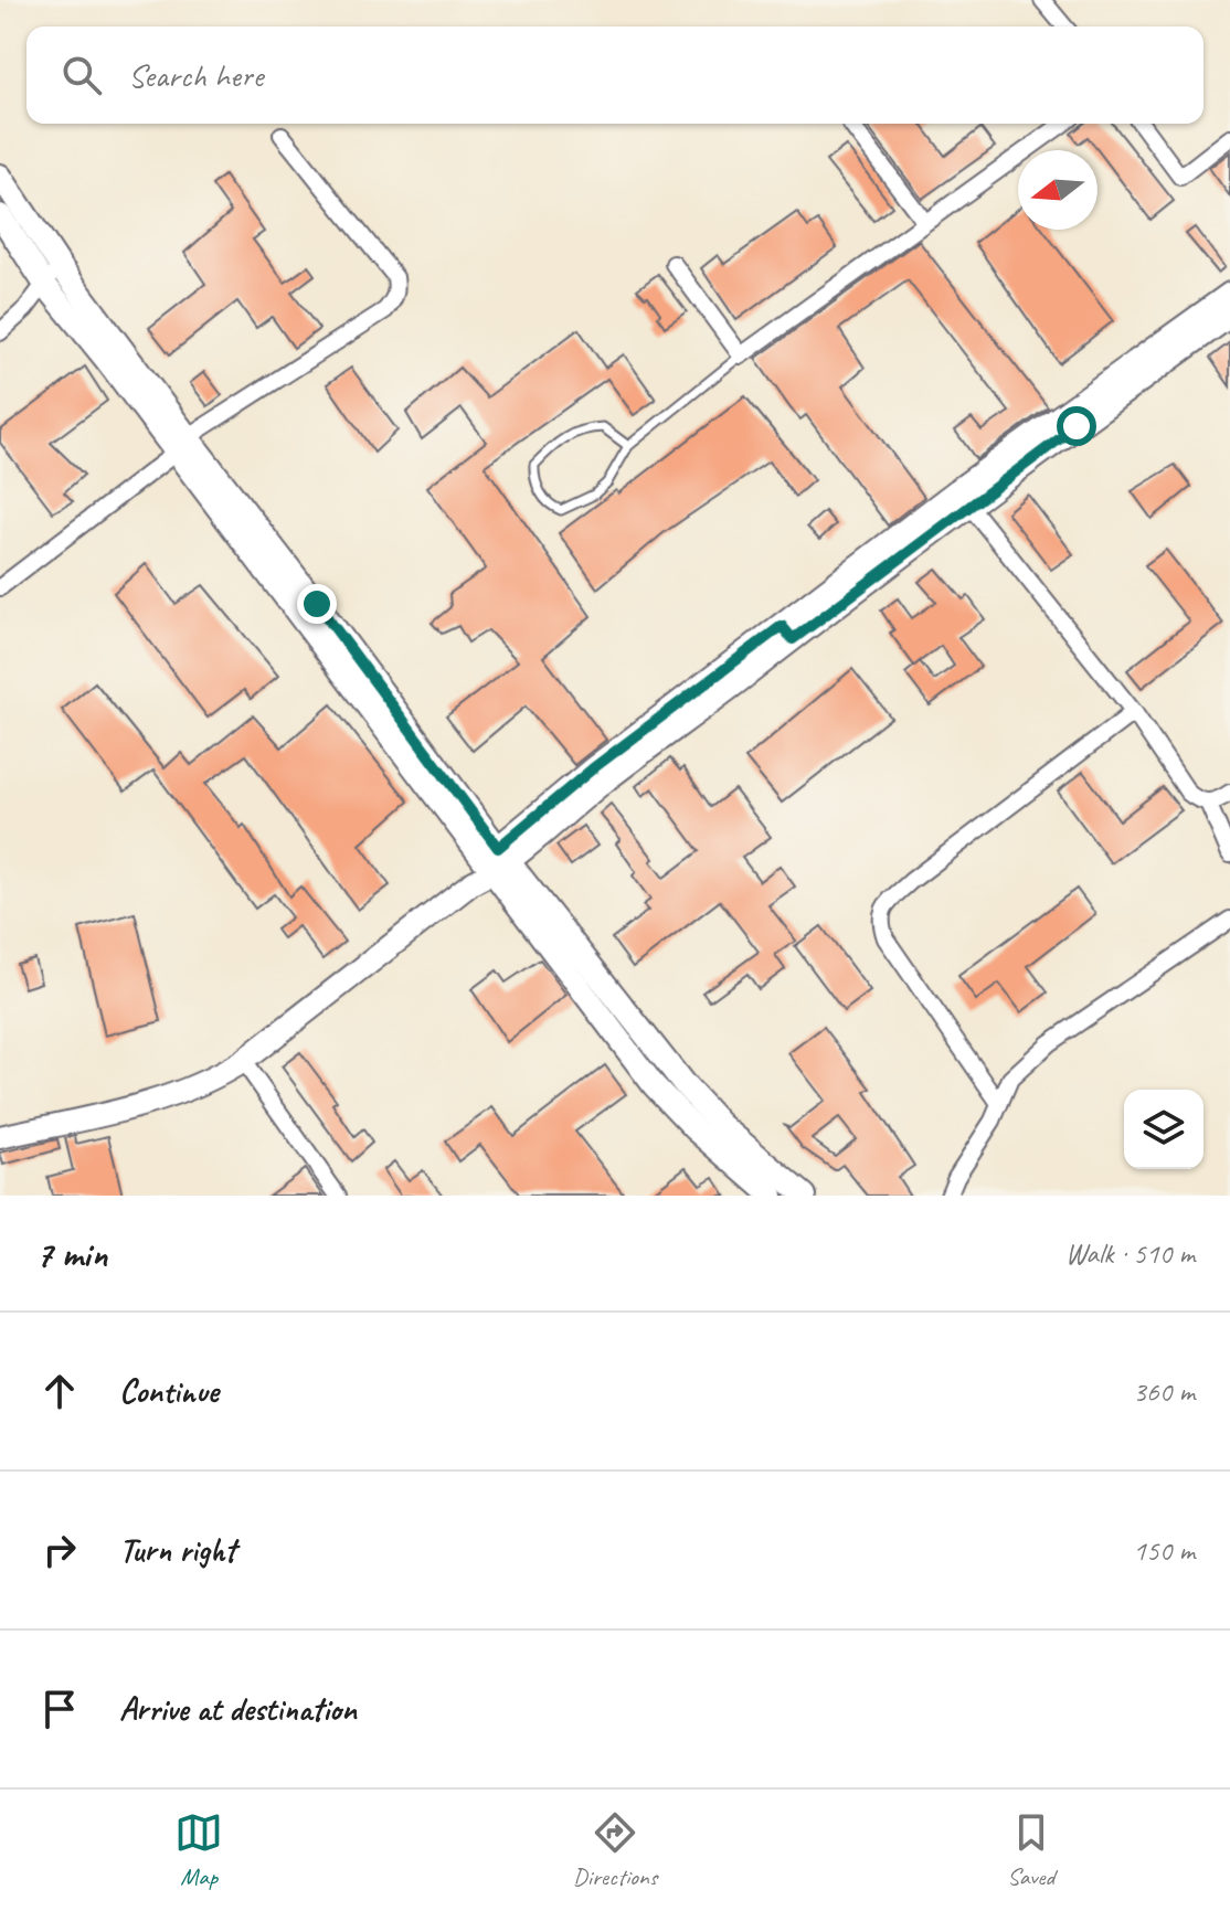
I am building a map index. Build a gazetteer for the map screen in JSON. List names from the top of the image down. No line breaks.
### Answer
{"north":"left","page":{"search":"Search here","heading":["7 min","Walk · 510 m"],"list":[["Continue","360 m"],["Turn right","150 m"],"Arrive at destination"],"nav":["Map","Directions","Saved"]}}
